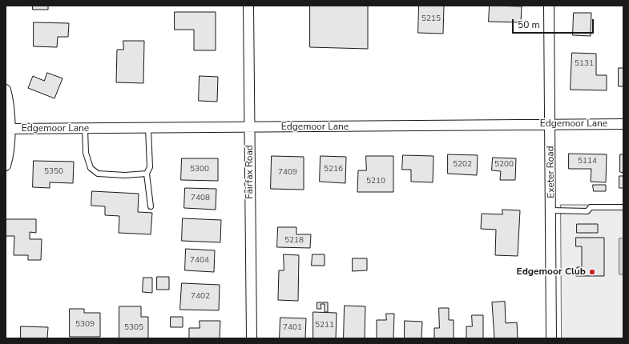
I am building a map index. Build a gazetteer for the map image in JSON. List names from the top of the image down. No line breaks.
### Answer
{"streets":{"street":["Edgemoor Lane","Fairfax Road","Exeter Road"]},"crossings":[["Edgemoor Lane","Fairfax Road"],["Edgemoor Lane","Exeter Road"]],"places":["Edgemoor Club"],"house_numbers":["5215","5131","5114","5202","5200","5300","5216","5350","7409","5210","7408","5218","7404","7402","5309","5211","5305","7401"],"scale_bar":"50 m"}
